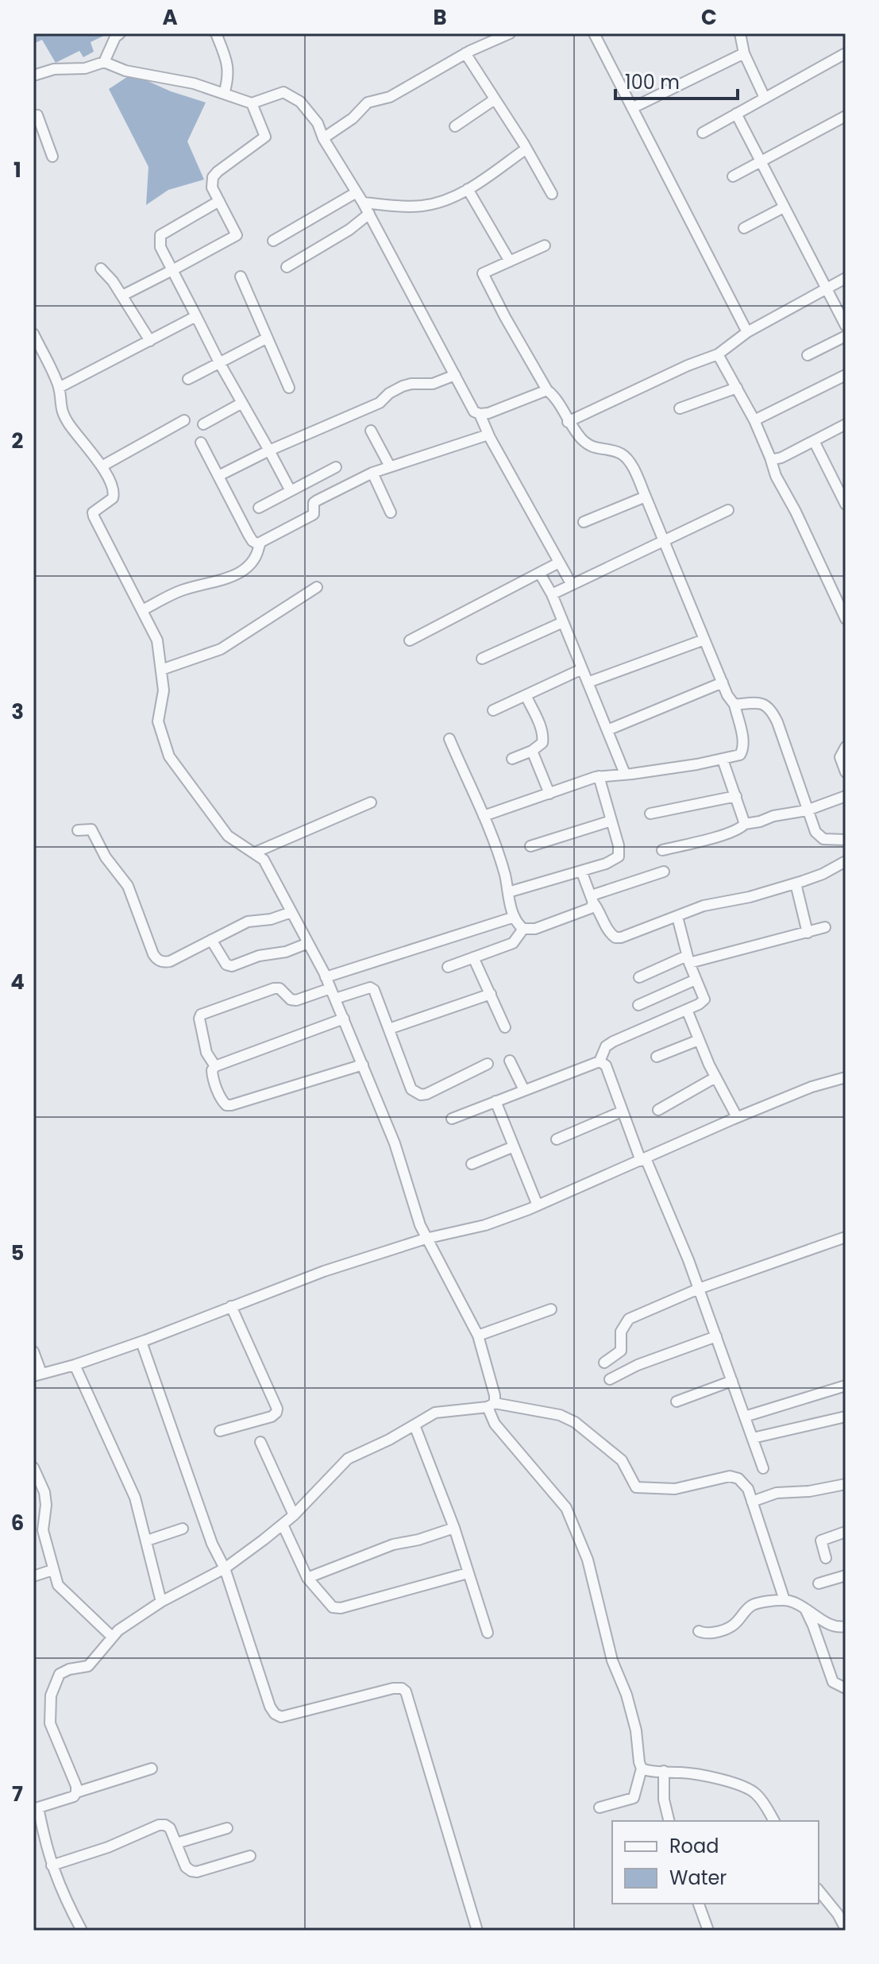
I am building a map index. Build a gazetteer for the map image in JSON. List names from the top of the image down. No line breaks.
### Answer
{"legend":["Road","Water"],"scale_bar":"100 m","grid":{"columns":["A","B","C"],"rows":["1","2","3","4","5","6","7"]}}
